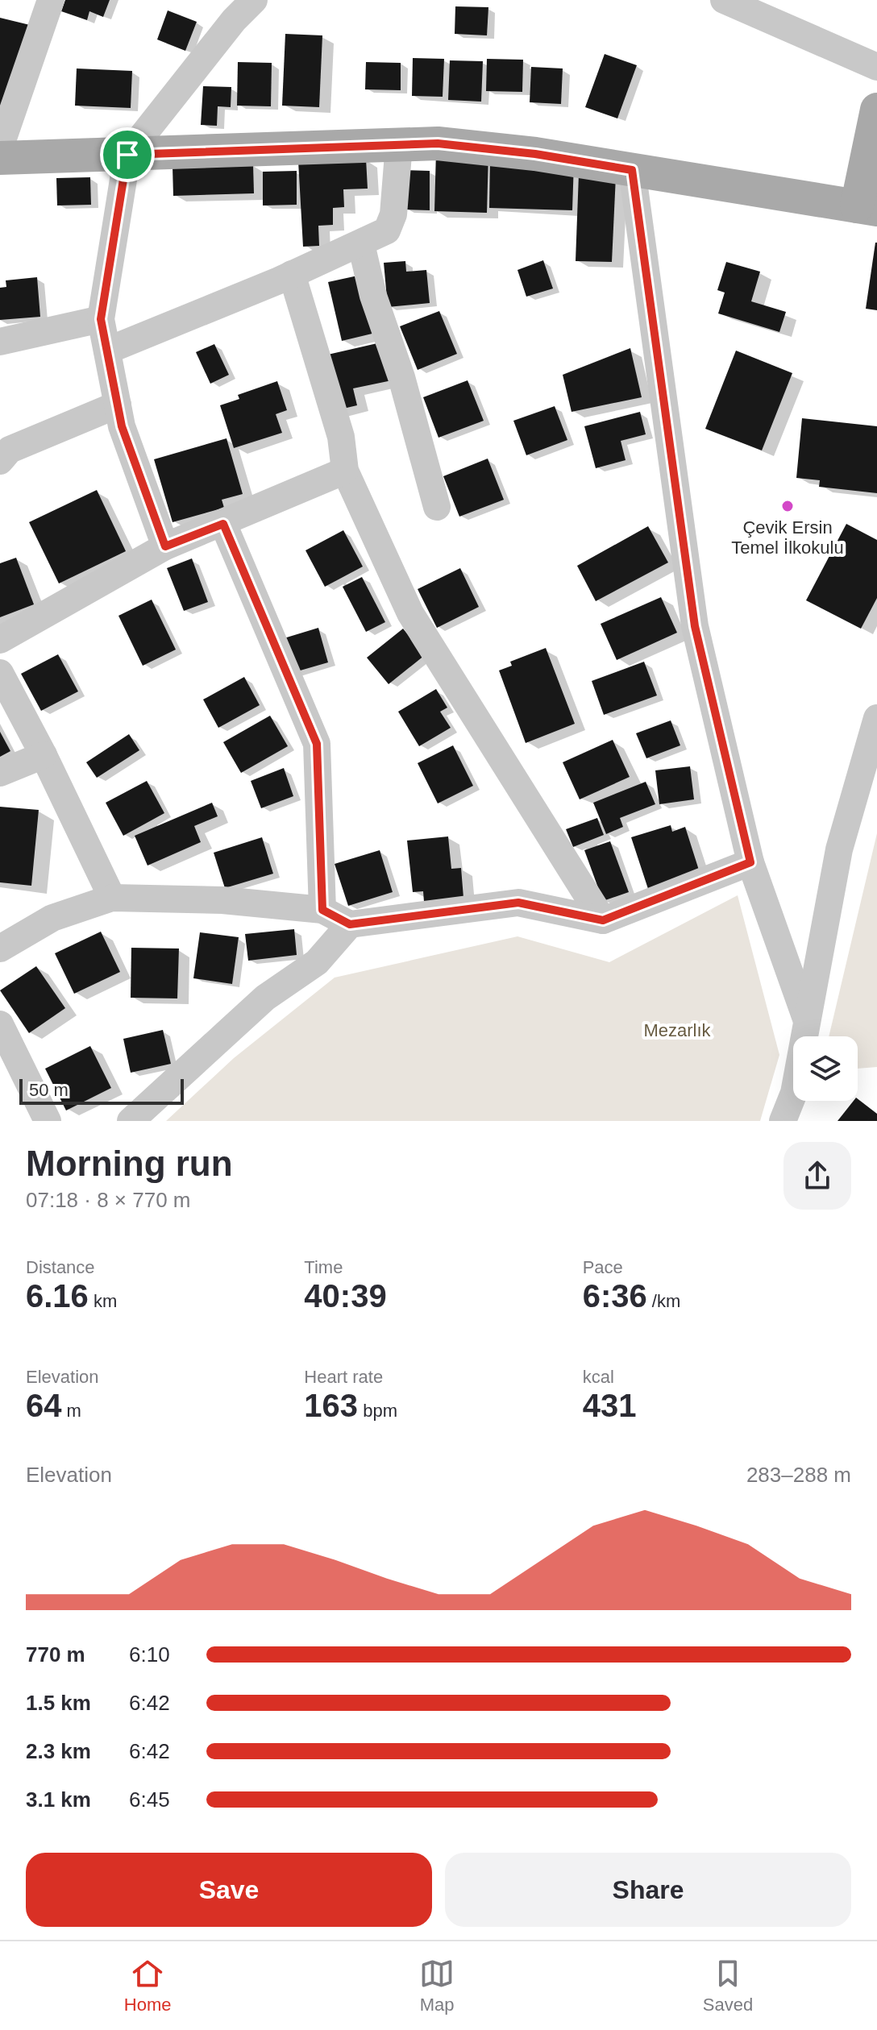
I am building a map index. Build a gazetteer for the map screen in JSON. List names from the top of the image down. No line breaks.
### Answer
{"parks":["Mezarlık"],"places":["Çevik Ersin Temel İlkokulu"],"scale_bar":"50 m","page":{"scale":"50 m","heading":["Morning run","07:18 · 8 × 770 m"],"stats":[["Distance","6.16 km"],["Time","40:39"],["Pace","6:36 /km"],["Elevation","64 m"],["Heart rate","163 bpm"],["kcal","431"]],"chart":["Elevation","283–288 m"],"list":[{"name":"770 m","note":"6:10"},{"name":"1.5 km","note":"6:42"},{"name":"2.3 km","note":"6:42"},{"name":"3.1 km","note":"6:45"}],"buttons":["Save","Share"],"tabs":["Home","Map","Saved"]}}
